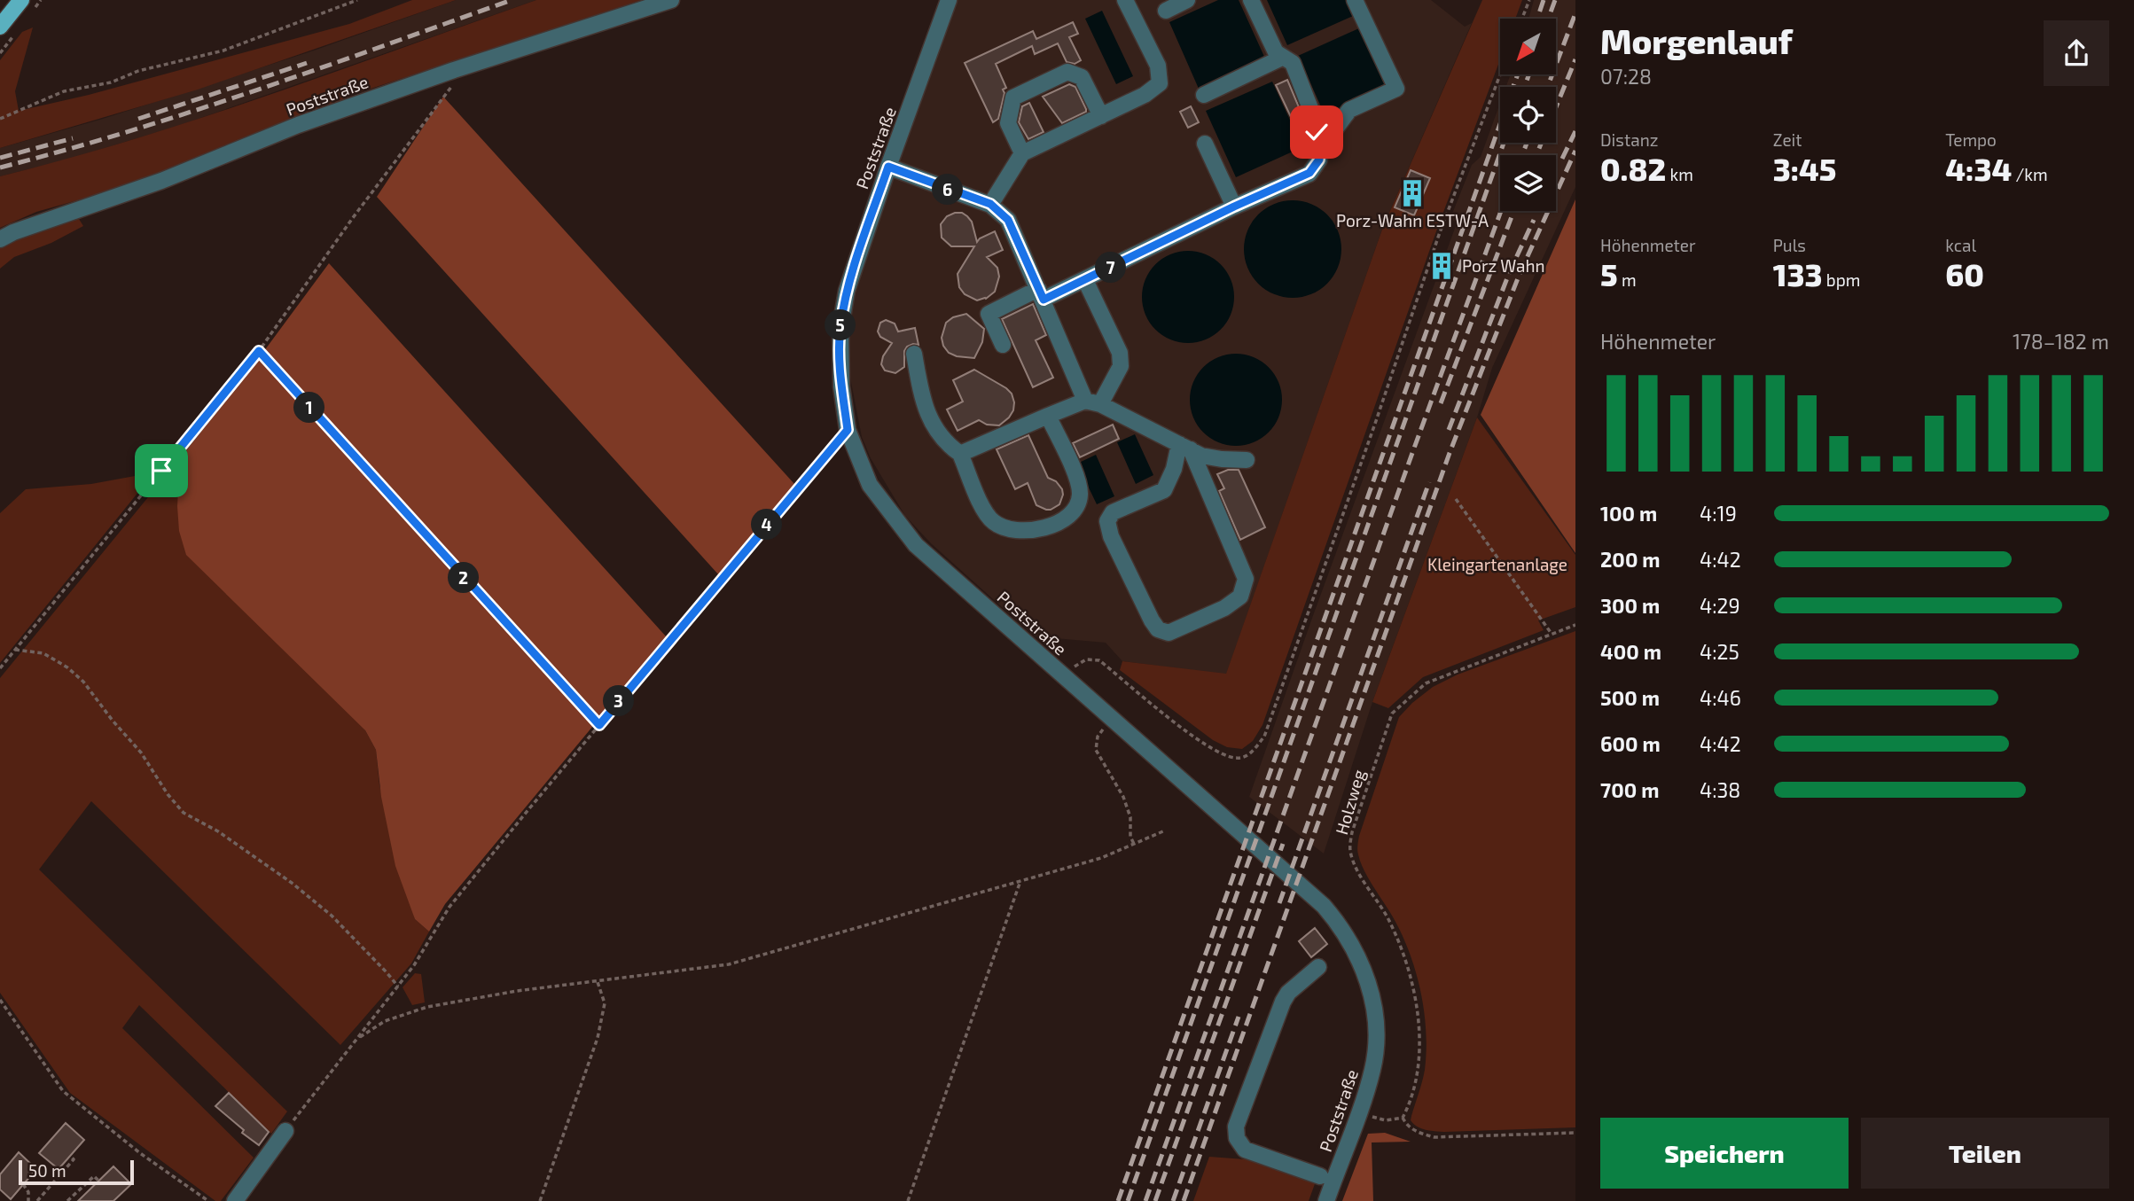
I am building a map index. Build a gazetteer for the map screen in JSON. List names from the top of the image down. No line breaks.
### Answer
{"streets":{"street":["Poststraße"],"path":["Holzweg"]},"parks":["Kleingartenanlage"],"places":{"building":["Porz-Wahn ESTW-A","Porz Wahn"]},"scale_bar":"50 m","north":"bottom left","page":{"heading":["Morgenlauf","07:28"],"stats":[["Distanz","0.82 km"],["Zeit","3:45"],["Tempo","4:34 /km"],["Höhenmeter","5 m"],["Puls","133 bpm"],["kcal","60"]],"pins":["6","7","5","1","4","2","3"],"chart":["Höhenmeter","178–182 m"],"list":[{"name":"100 m","note":"4:19"},{"name":"200 m","note":"4:42"},{"name":"300 m","note":"4:29"},{"name":"400 m","note":"4:25"},{"name":"500 m","note":"4:46"},{"name":"600 m","note":"4:42"},{"name":"700 m","note":"4:38"}],"buttons":["Speichern","Teilen"],"scale":"50 m"}}
